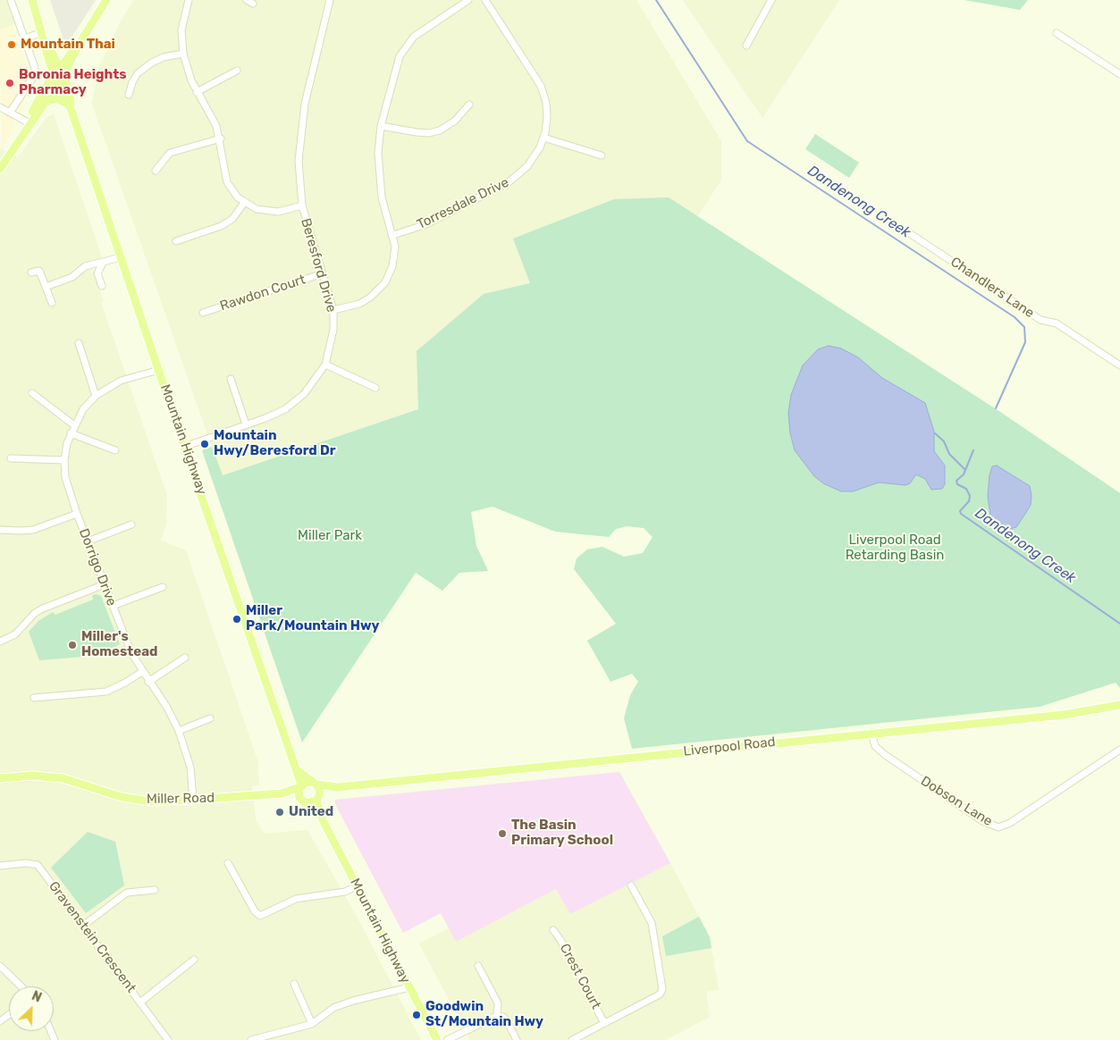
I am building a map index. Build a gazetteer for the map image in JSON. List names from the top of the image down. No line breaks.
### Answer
{"streets":{"main road":["Mountain Highway","Liverpool Road","Miller Road"],"street":["Torresdale Drive","Beresford Drive","Chandlers Lane","Rawdon Court","Dorrigo Drive","Dobson Lane","Gravenstein Crescent","Crest Court"]},"crossings":[["Beresford Drive","Rawdon Court"],["Beresford Drive","Mountain Highway"],["Mountain Highway","Dorrigo Drive"],["Mountain Highway","Liverpool Road"],["Mountain Highway","Miller Road"],["Dorrigo Drive","Miller Road"],["Liverpool Road","Miller Road"],["Liverpool Road","Dobson Lane"]],"water":["Dandenong Creek"],"parks":["Miller Park","Liverpool Road Retarding Basin"],"places":["Mountain Thai","Boronia Heights Pharmacy","Mountain Hwy/Beresford Dr","Miller Park/Mountain Hwy","Miller's Homestead","United","The Basin Primary School","Goodwin St/Mountain Hwy"],"north":"top right"}
